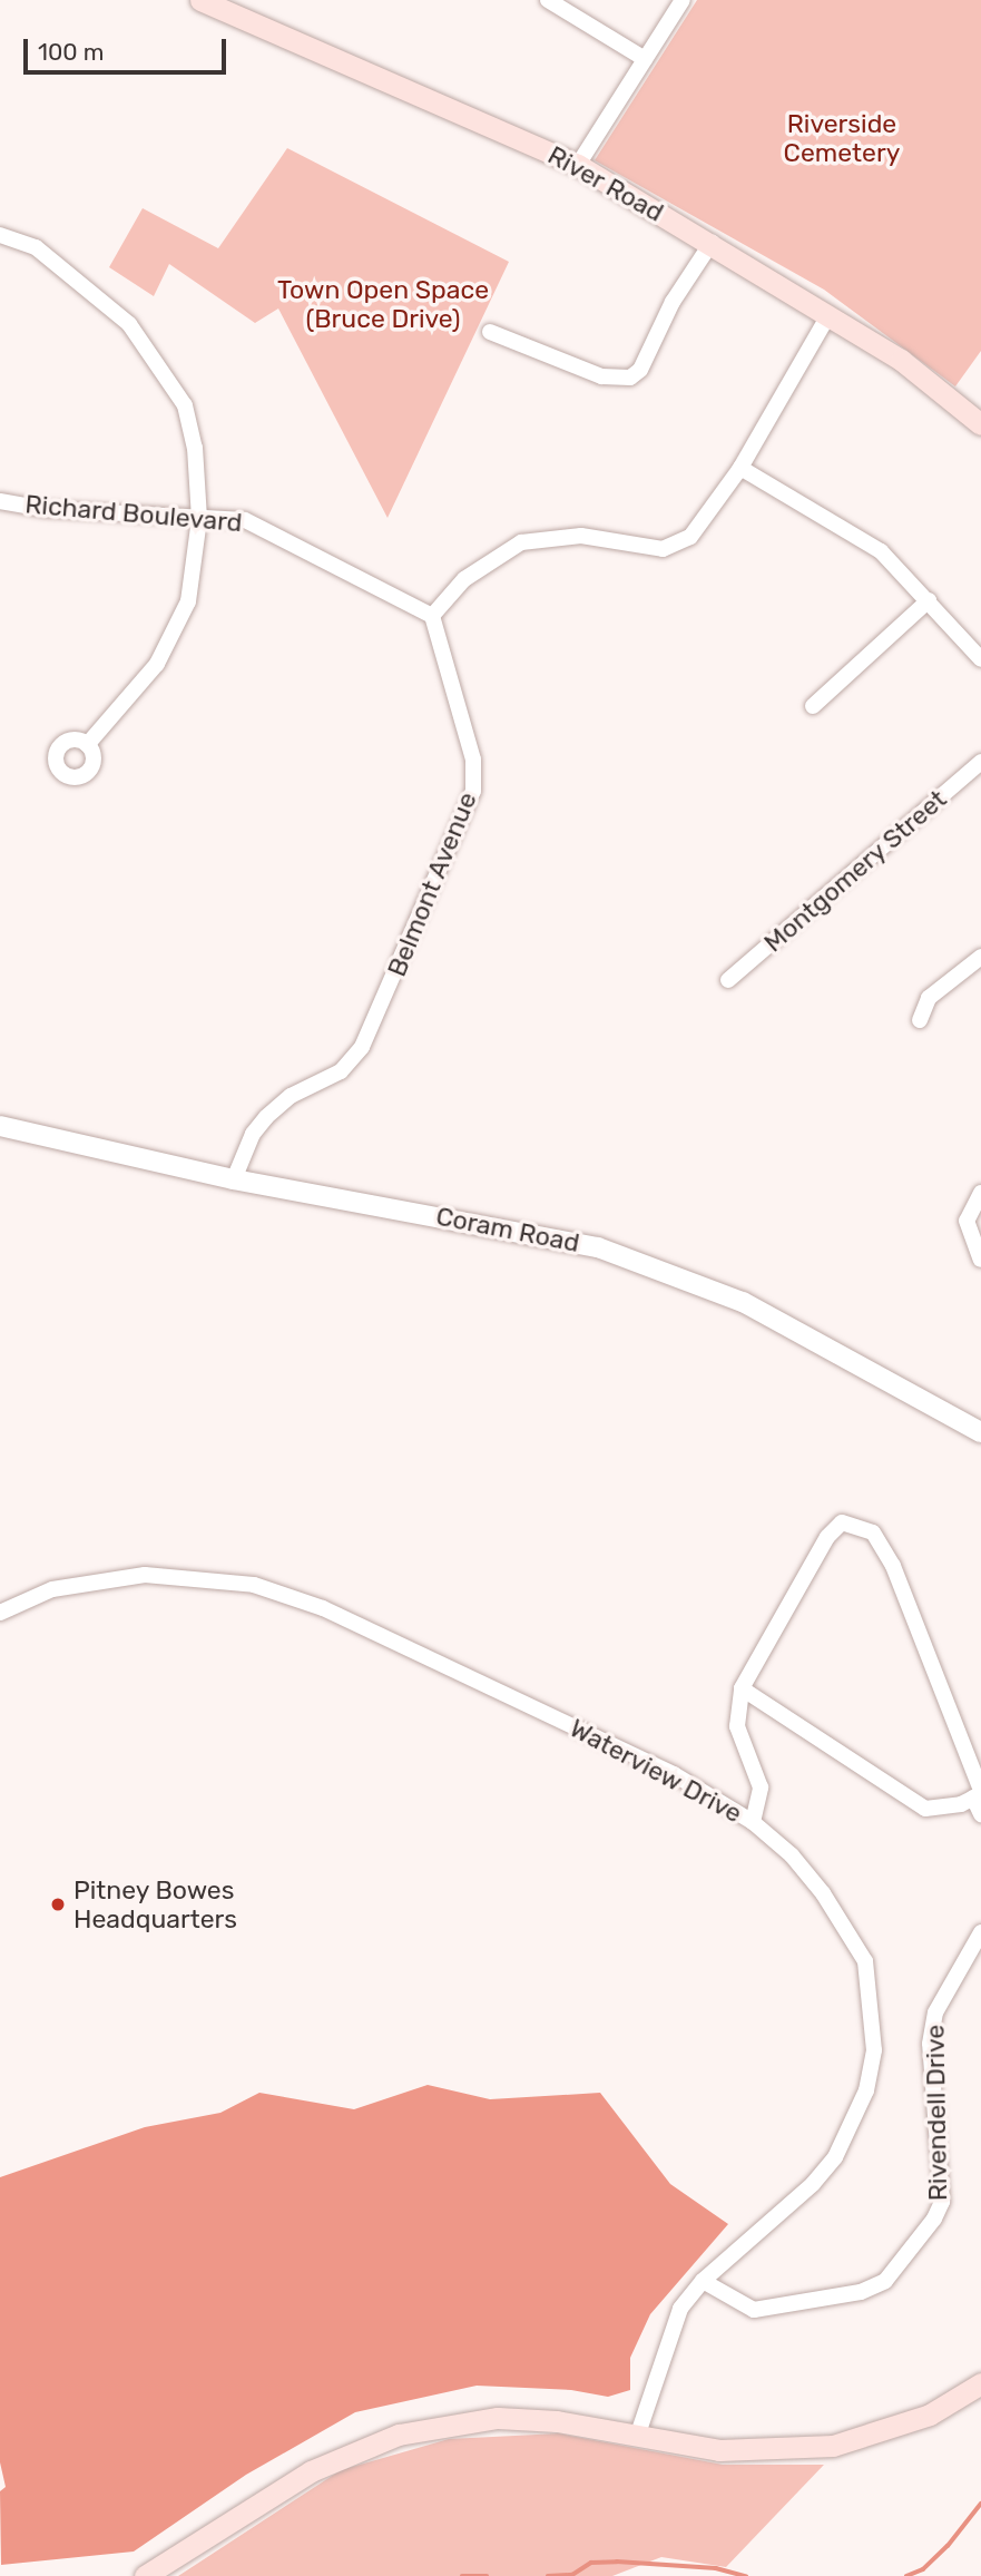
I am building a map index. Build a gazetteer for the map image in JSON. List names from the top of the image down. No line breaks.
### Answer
{"streets":{"main road":["River Road"],"street":["Richard Boulevard","Montgomery Street","Belmont Avenue","Coram Road","Waterview Drive","Rivendell Drive"]},"crossings":[["Richard Boulevard","Belmont Avenue"],["Belmont Avenue","Coram Road"],["Waterview Drive","Rivendell Drive"]],"parks":["Riverside Cemetery","Town Open Space (Bruce Drive)"],"places":["Pitney Bowes Headquarters"],"scale_bar":"100 m"}
